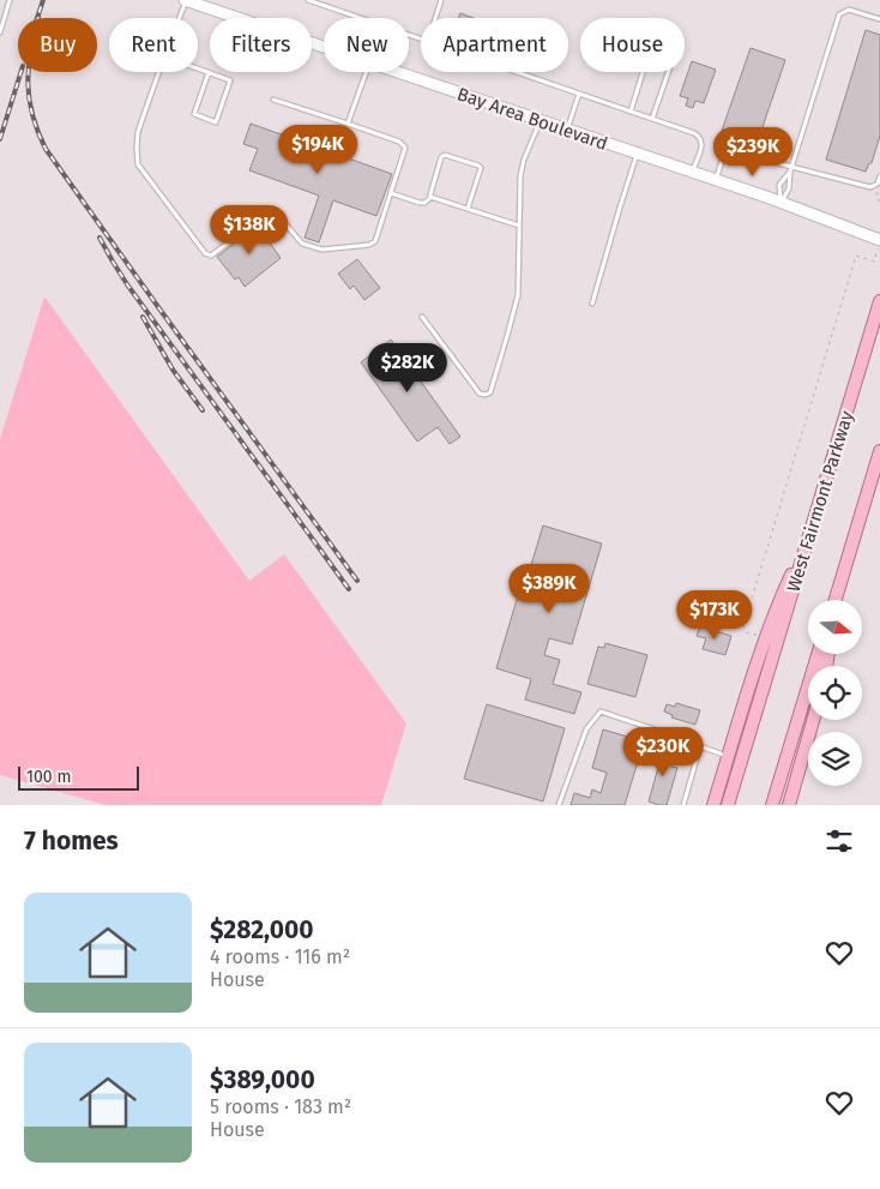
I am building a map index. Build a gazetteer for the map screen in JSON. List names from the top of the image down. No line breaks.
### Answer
{"streets":{"main road":["Bay Area Boulevard","West Fairmont Parkway"]},"scale_bar":"100 m","north":"right","page":{"chip":["Buy","Rent","Filters","New","Apartment","House"],"price":["$194K","$239K","$138K","$282K","$389K","$173K","$230K"],"scale":"100 m","heading":"7 homes","list":[{"name":"$282,000","note":"4 rooms · 116 m² · House"},{"name":"$389,000","note":"5 rooms · 183 m² · House"}]}}
